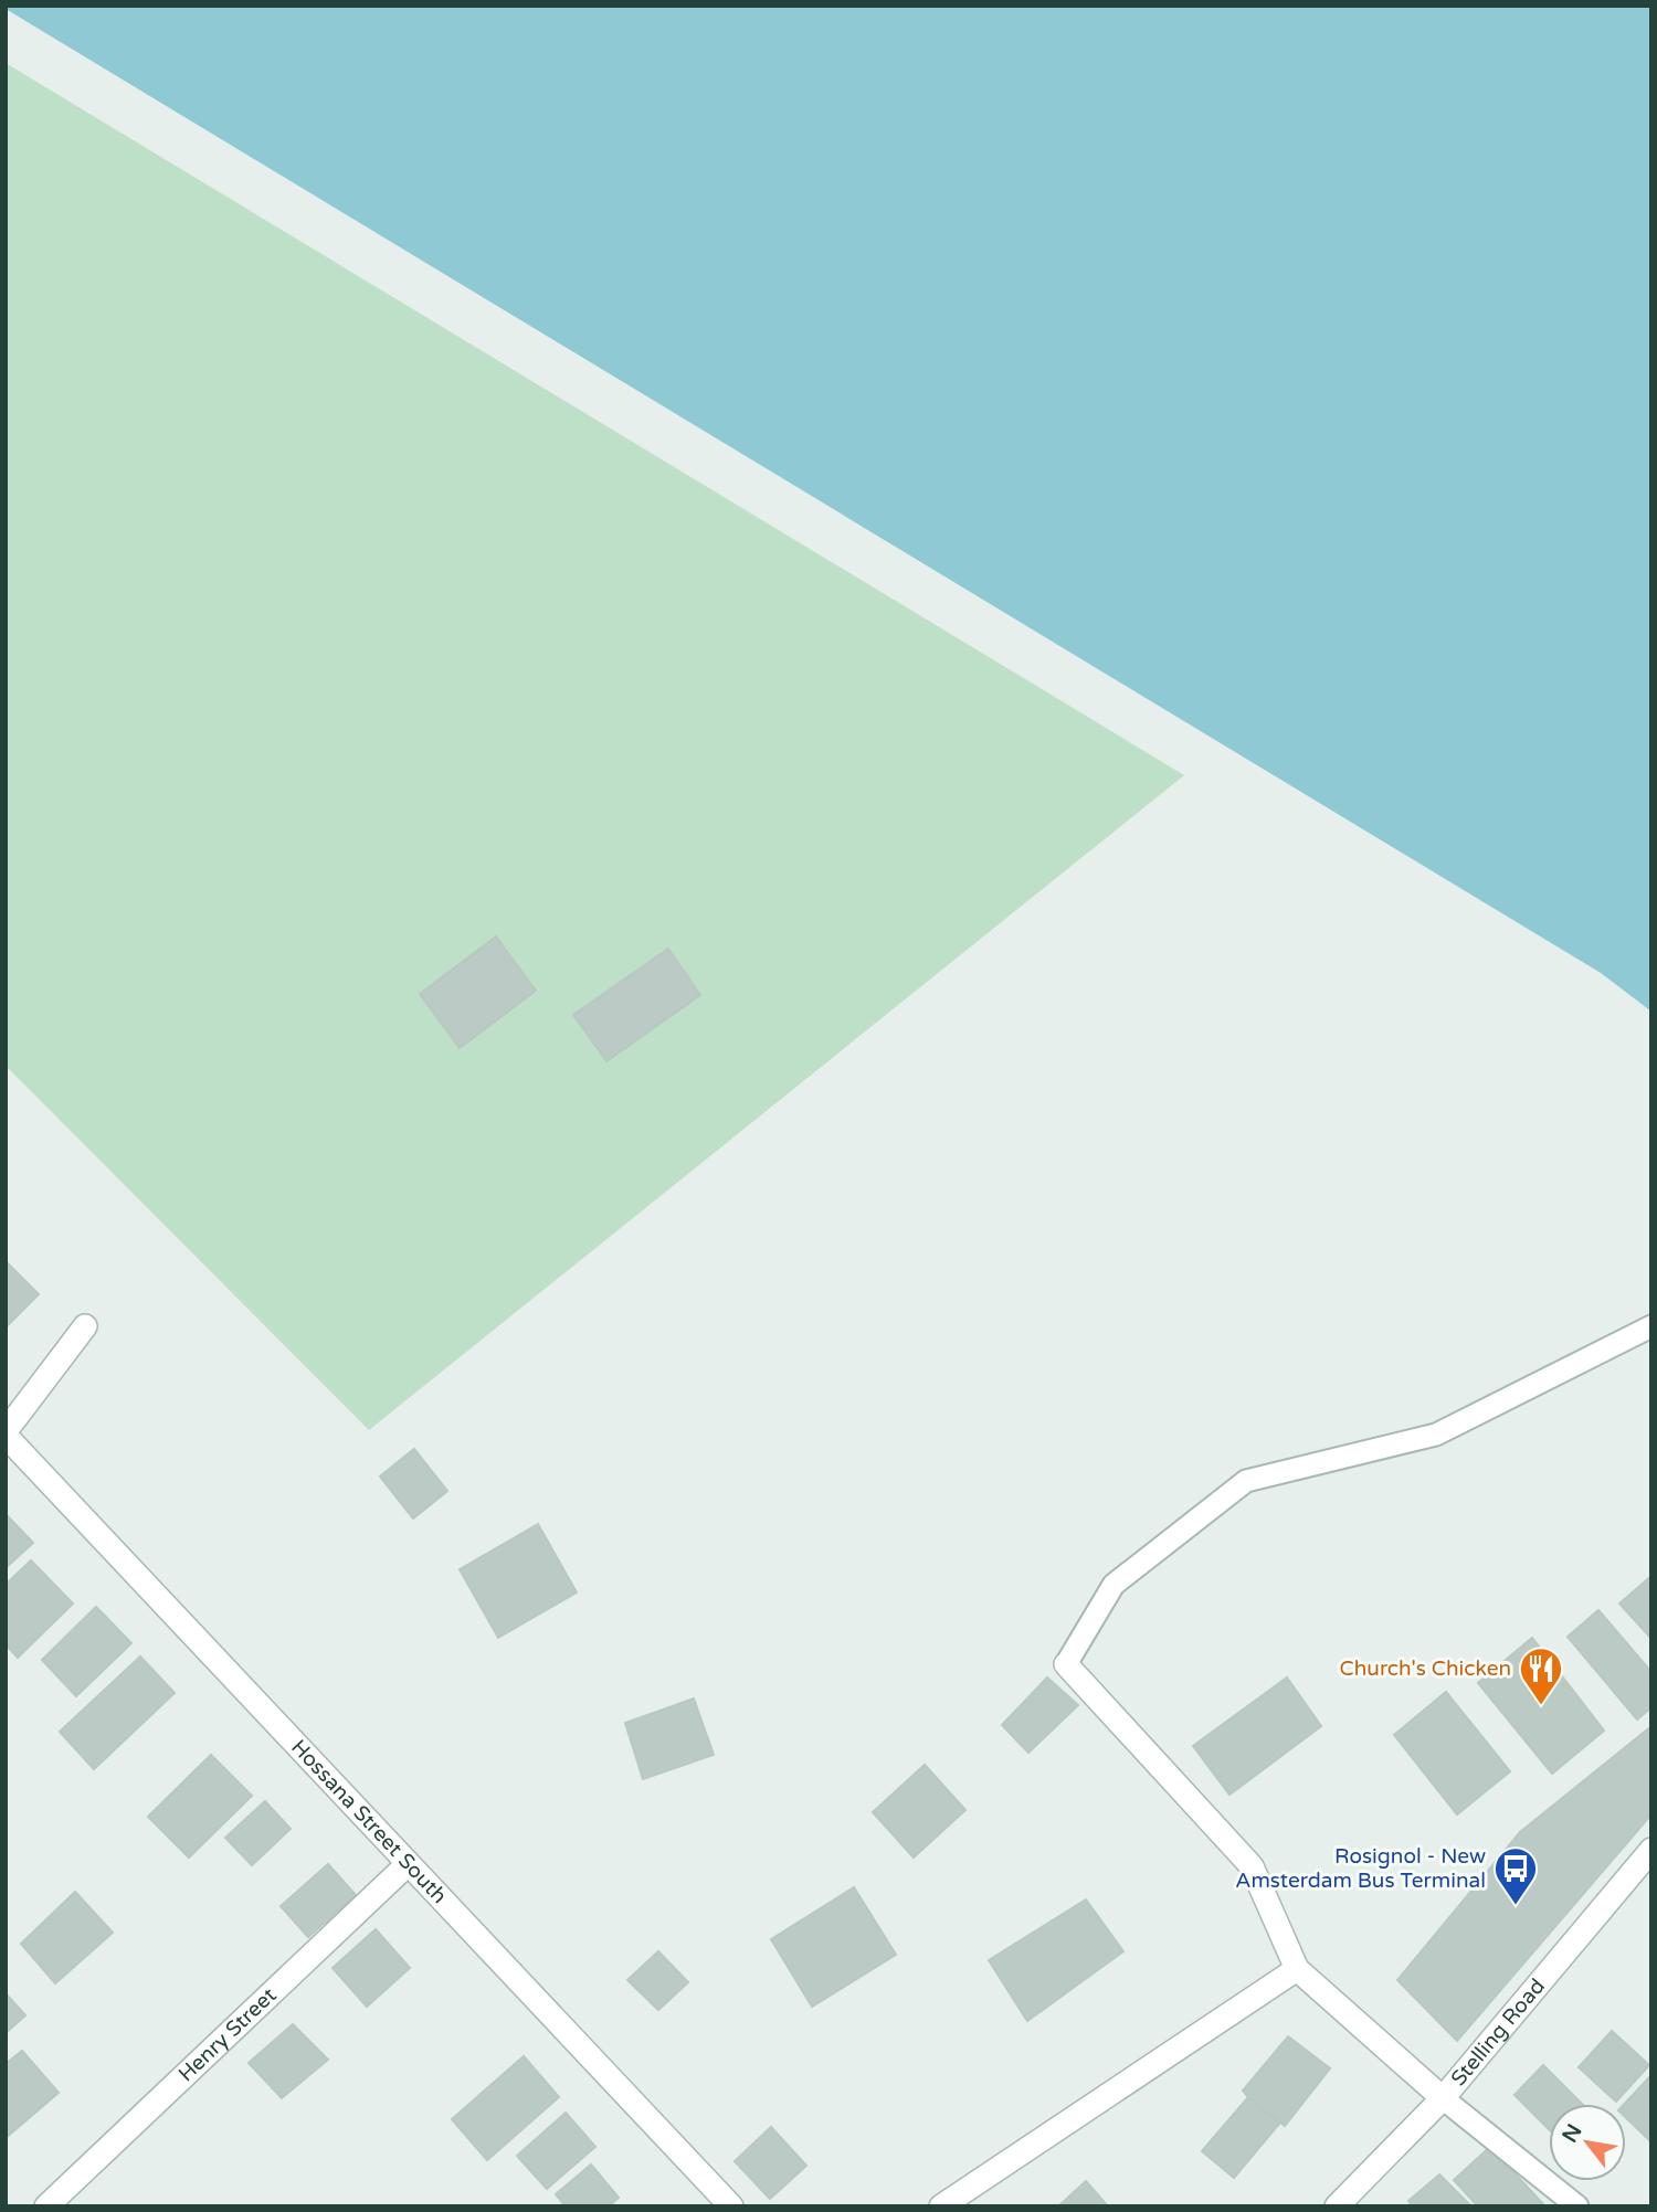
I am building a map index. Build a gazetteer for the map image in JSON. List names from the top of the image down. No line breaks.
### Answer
{"streets":{"street":["Hossana Street South","Stelling Road","Henry Street"]},"crossings":[["Hossana Street South","Henry Street"]],"places":{"restaurant":["Church's Chicken"],"bus stop":["Rosignol - New Amsterdam Bus Terminal"]},"north":"top left"}
